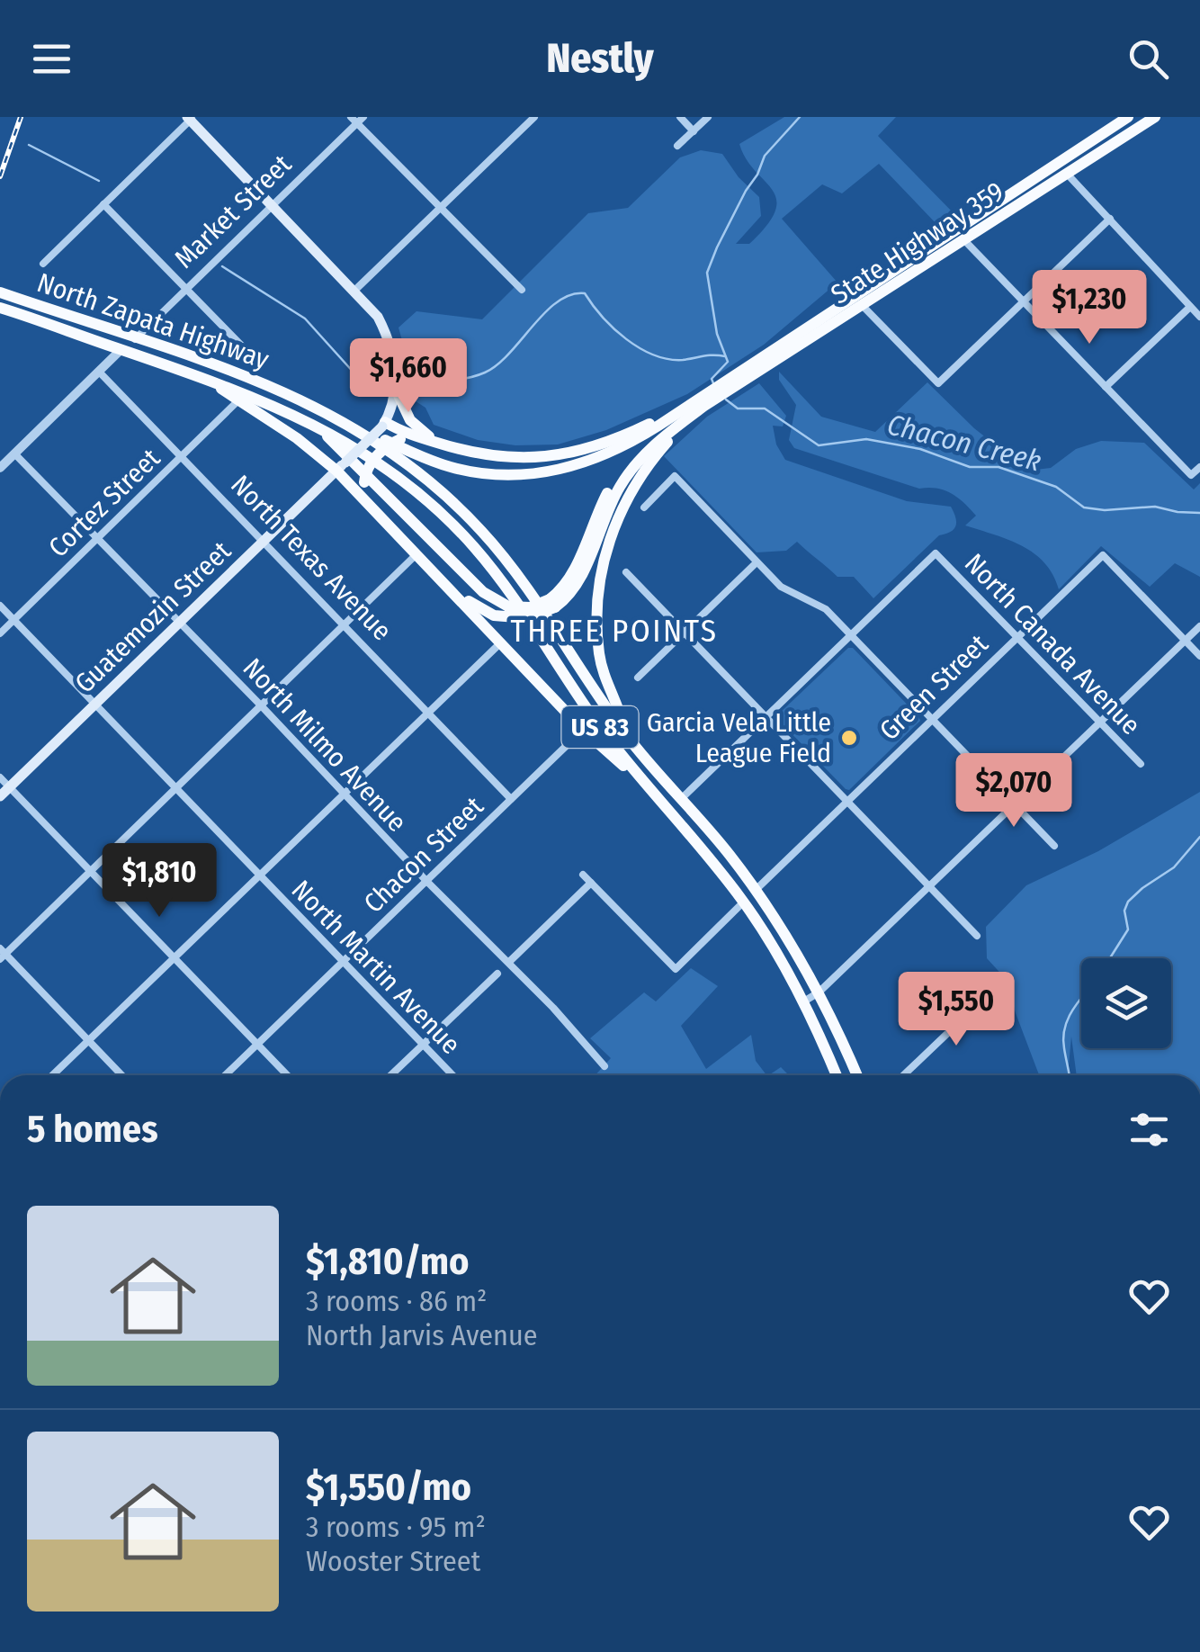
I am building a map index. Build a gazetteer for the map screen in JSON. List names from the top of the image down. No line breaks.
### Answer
{"streets":{"main road":["State Highway 359","North Zapata Highway","Guatemozin Street","US 83"],"street":["Market Street","Cortez Street","North Texas Avenue","North Canada Avenue","Green Street","North Milmo Avenue","Chacon Street","North Martin Avenue"]},"crossings":[["Market Street","North Zapata Highway"],["North Zapata Highway","Green Street"],["North Zapata Highway","US 83"],["Cortez Street","North Texas Avenue"],["Cortez Street","North Milmo Avenue"],["Cortez Street","North Martin Avenue"],["North Texas Avenue","Guatemozin Street"],["North Texas Avenue","Chacon Street"],["Guatemozin Street","North Milmo Avenue"],["Guatemozin Street","North Martin Avenue"],["North Canada Avenue","Green Street"],["North Milmo Avenue","Chacon Street"],["Chacon Street","North Martin Avenue"]],"districts":["THREE POINTS"],"water":["Chacon Creek"],"places":["Garcia Vela Little League Field"],"page":{"header":"Nestly","price":["$1,230","$1,660","$2,070","$1,810","$1,550"],"heading":"5 homes","list":[{"name":"$1,810/mo","note":"3 rooms · 86 m² · North Jarvis Avenue"},{"name":"$1,550/mo","note":"3 rooms · 95 m² · Wooster Street"}]}}
